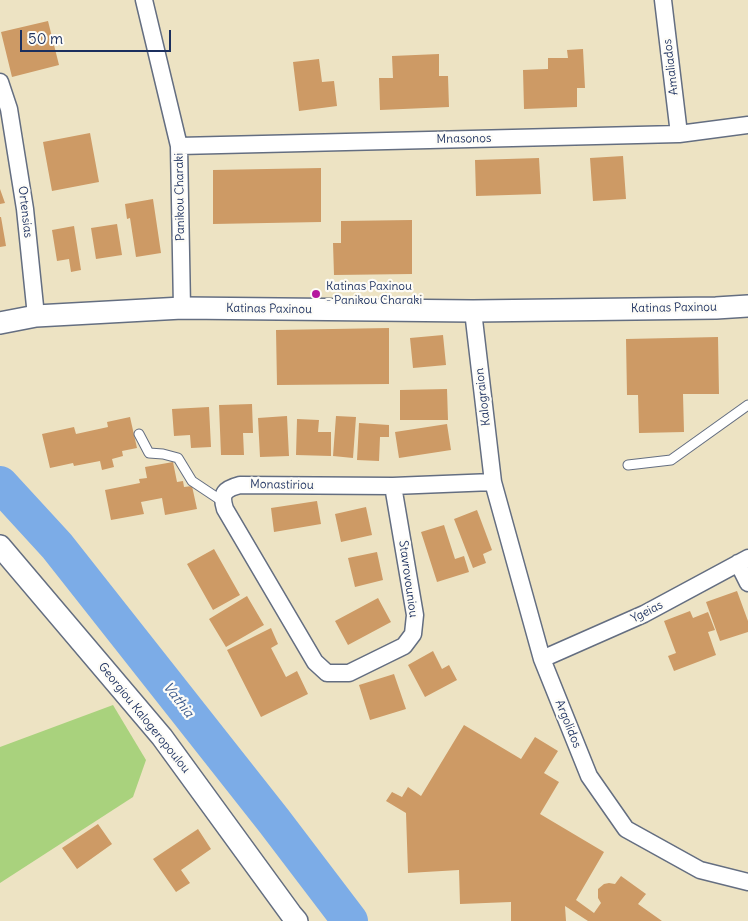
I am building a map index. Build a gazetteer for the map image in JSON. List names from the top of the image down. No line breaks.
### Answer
{"streets":{"street":["Amaliados","Mnasonos","Panikou Charaki","Ortensias","Katinas Paxinou","Kalograion","Monastiriou","Stavrovouniou","Ygeias","Georgiou Kalogeropoulou","Argolidos"]},"crossings":[["Amaliados","Mnasonos"],["Mnasonos","Panikou Charaki"],["Panikou Charaki","Katinas Paxinou"],["Ortensias","Katinas Paxinou"],["Katinas Paxinou","Kalograion"],["Kalograion","Monastiriou"],["Kalograion","Argolidos"],["Monastiriou","Stavrovouniou"],["Monastiriou","Argolidos"],["Ygeias","Argolidos"]],"water":["Vathia"],"places":["Katinas Paxinou - Panikou Charaki"],"scale_bar":"50 m"}
